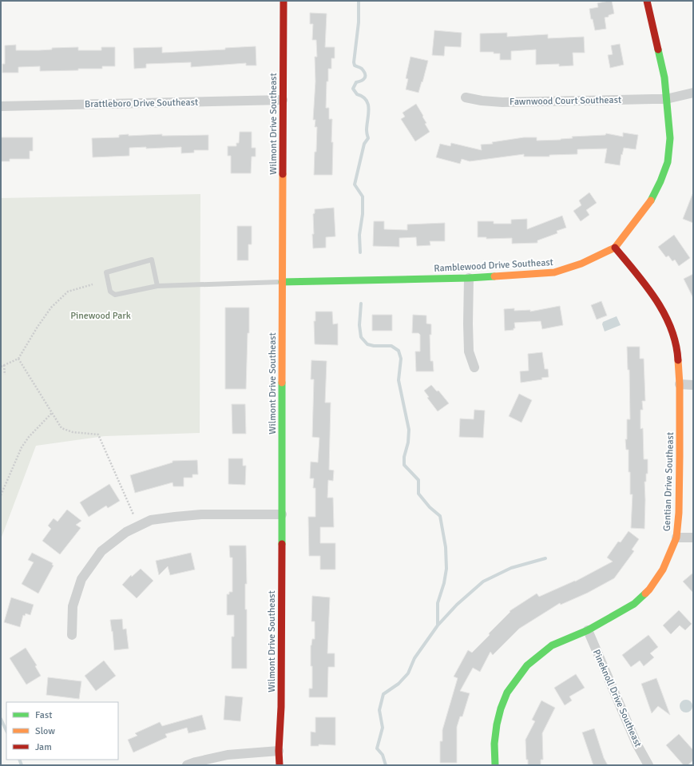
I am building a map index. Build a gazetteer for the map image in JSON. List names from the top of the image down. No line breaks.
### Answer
{"streets":{"street":["Fawnwood Court Southeast","Brattleboro Drive Southeast","Wilmont Drive Southeast","Ramblewood Drive Southeast","Gentian Drive Southeast","Pineknoll Drive Southeast"]},"crossings":[["Fawnwood Court Southeast","Ramblewood Drive Southeast"],["Brattleboro Drive Southeast","Wilmont Drive Southeast"],["Wilmont Drive Southeast","Ramblewood Drive Southeast"],["Ramblewood Drive Southeast","Gentian Drive Southeast"],["Gentian Drive Southeast","Pineknoll Drive Southeast"]],"parks":["Pinewood Park"],"legend":["Fast","Slow","Jam"]}
